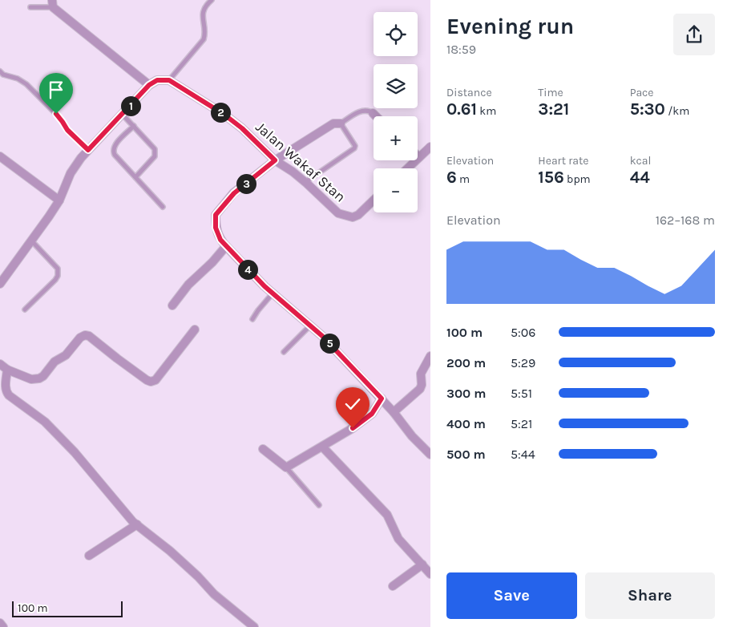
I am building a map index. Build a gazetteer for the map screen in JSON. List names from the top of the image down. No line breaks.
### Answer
{"streets":{"street":["Jalan Wakaf Stan"]},"scale_bar":"100 m","page":{"heading":["Evening run","18:59"],"map_buttons":["+","−"],"stats":[["Distance","0.61 km"],["Time","3:21"],["Pace","5:30 /km"],["Elevation","6 m"],["Heart rate","156 bpm"],["kcal","44"]],"pins":["1","2","3","4","5"],"chart":["Elevation","162–168 m"],"list":[{"name":"100 m","note":"5:06"},{"name":"200 m","note":"5:29"},{"name":"300 m","note":"5:51"},{"name":"400 m","note":"5:21"},{"name":"500 m","note":"5:44"}],"buttons":["Save","Share"],"scale":"100 m"}}
